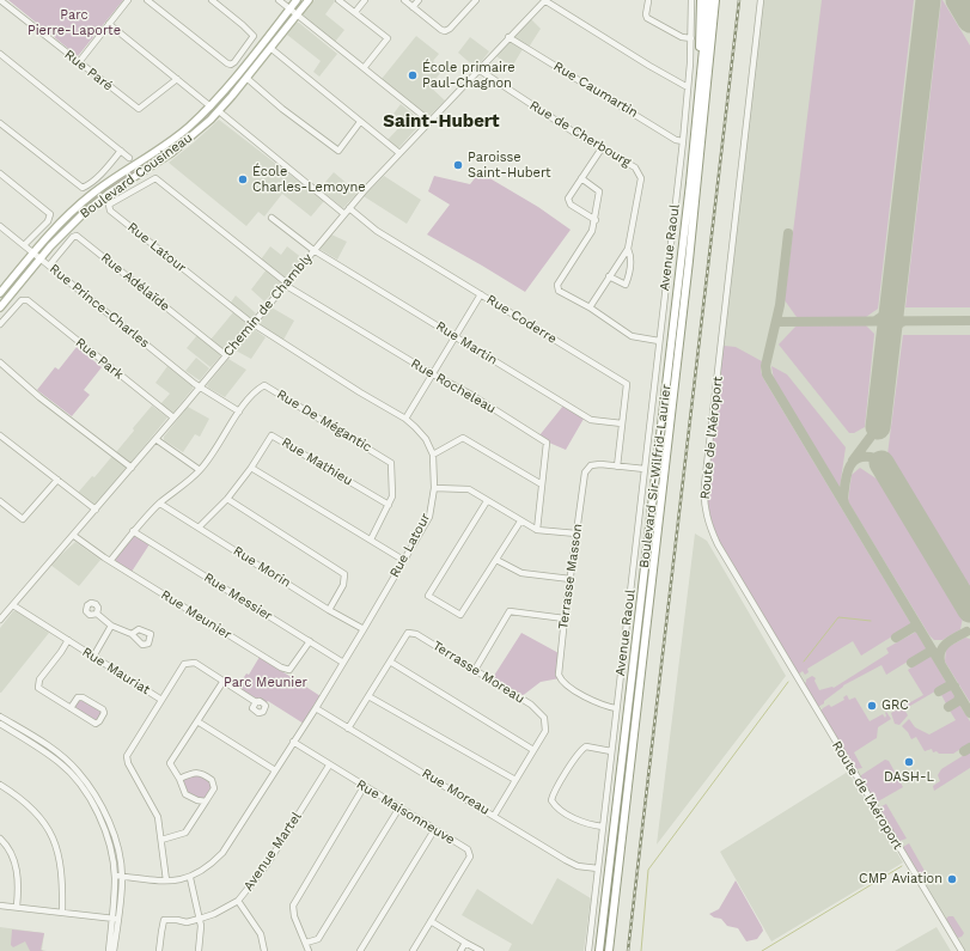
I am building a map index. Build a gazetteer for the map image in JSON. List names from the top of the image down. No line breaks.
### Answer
{"streets":{"highway":["Boulevard Sir-Wilfrid-Laurier"],"main road":["Boulevard Cousineau"],"street":["Rue Paré","Rue Caumartin","Rue de Cherbourg","Rue Latour","Avenue Raoul","Rue Adélaïde","Chemin de Chambly","Rue Prince-Charles","Rue Coderre","Rue Martin","Rue Park","Rue Rocheleau","Rue De Mégantic","Route de l'Aéroport","Rue Mathieu","Rue Morin","Terrasse Masson","Rue Messier","Rue Meunier","Rue Mauriat","Terrasse Moreau","Rue Moreau","Rue Maisonneuve","Avenue Martel"]},"crossings":[["Rue Caumartin","Avenue Raoul"],["Rue Caumartin","Chemin de Chambly"],["Rue de Cherbourg","Chemin de Chambly"],["Boulevard Cousineau","Rue Prince-Charles"],["Boulevard Cousineau","Rue Coderre"],["Rue Latour","Chemin de Chambly"],["Rue Latour","Rue Rocheleau"],["Rue Latour","Rue Morin"],["Rue Latour","Rue Messier"],["Rue Latour","Rue Moreau"],["Rue Latour","Rue Maisonneuve"],["Avenue Raoul","Terrasse Masson"],["Avenue Raoul","Rue Moreau"],["Rue Adélaïde","Chemin de Chambly"],["Rue Adélaïde","Rue Prince-Charles"],["Chemin de Chambly","Rue Prince-Charles"],["Chemin de Chambly","Rue Coderre"],["Chemin de Chambly","Rue Martin"],["Chemin de Chambly","Rue Park"],["Chemin de Chambly","Rue Rocheleau"],["Chemin de Chambly","Rue Meunier"],["Chemin de Chambly","Rue Mauriat"],["Rue Prince-Charles","Rue De Mégantic"],["Rue Coderre","Rue Martin"],["Rue Coderre","Terrasse Masson"],["Rue De Mégantic","Rue Mathieu"],["Rue De Mégantic","Rue Morin"],["Rue De Mégantic","Rue Messier"],["Rue De Mégantic","Rue Meunier"],["Rue Mathieu","Rue Morin"],["Rue Messier","Rue Meunier"],["Terrasse Moreau","Rue Moreau"],["Rue Maisonneuve","Avenue Martel"]],"districts":["Saint-Hubert"],"parks":["Parc Pierre-Laporte","Parc Meunier"],"places":["École primaire Paul-Chagnon","Paroisse Saint-Hubert","École Charles-Lemoyne","GRC","DASH-L","CMP Aviation"]}
